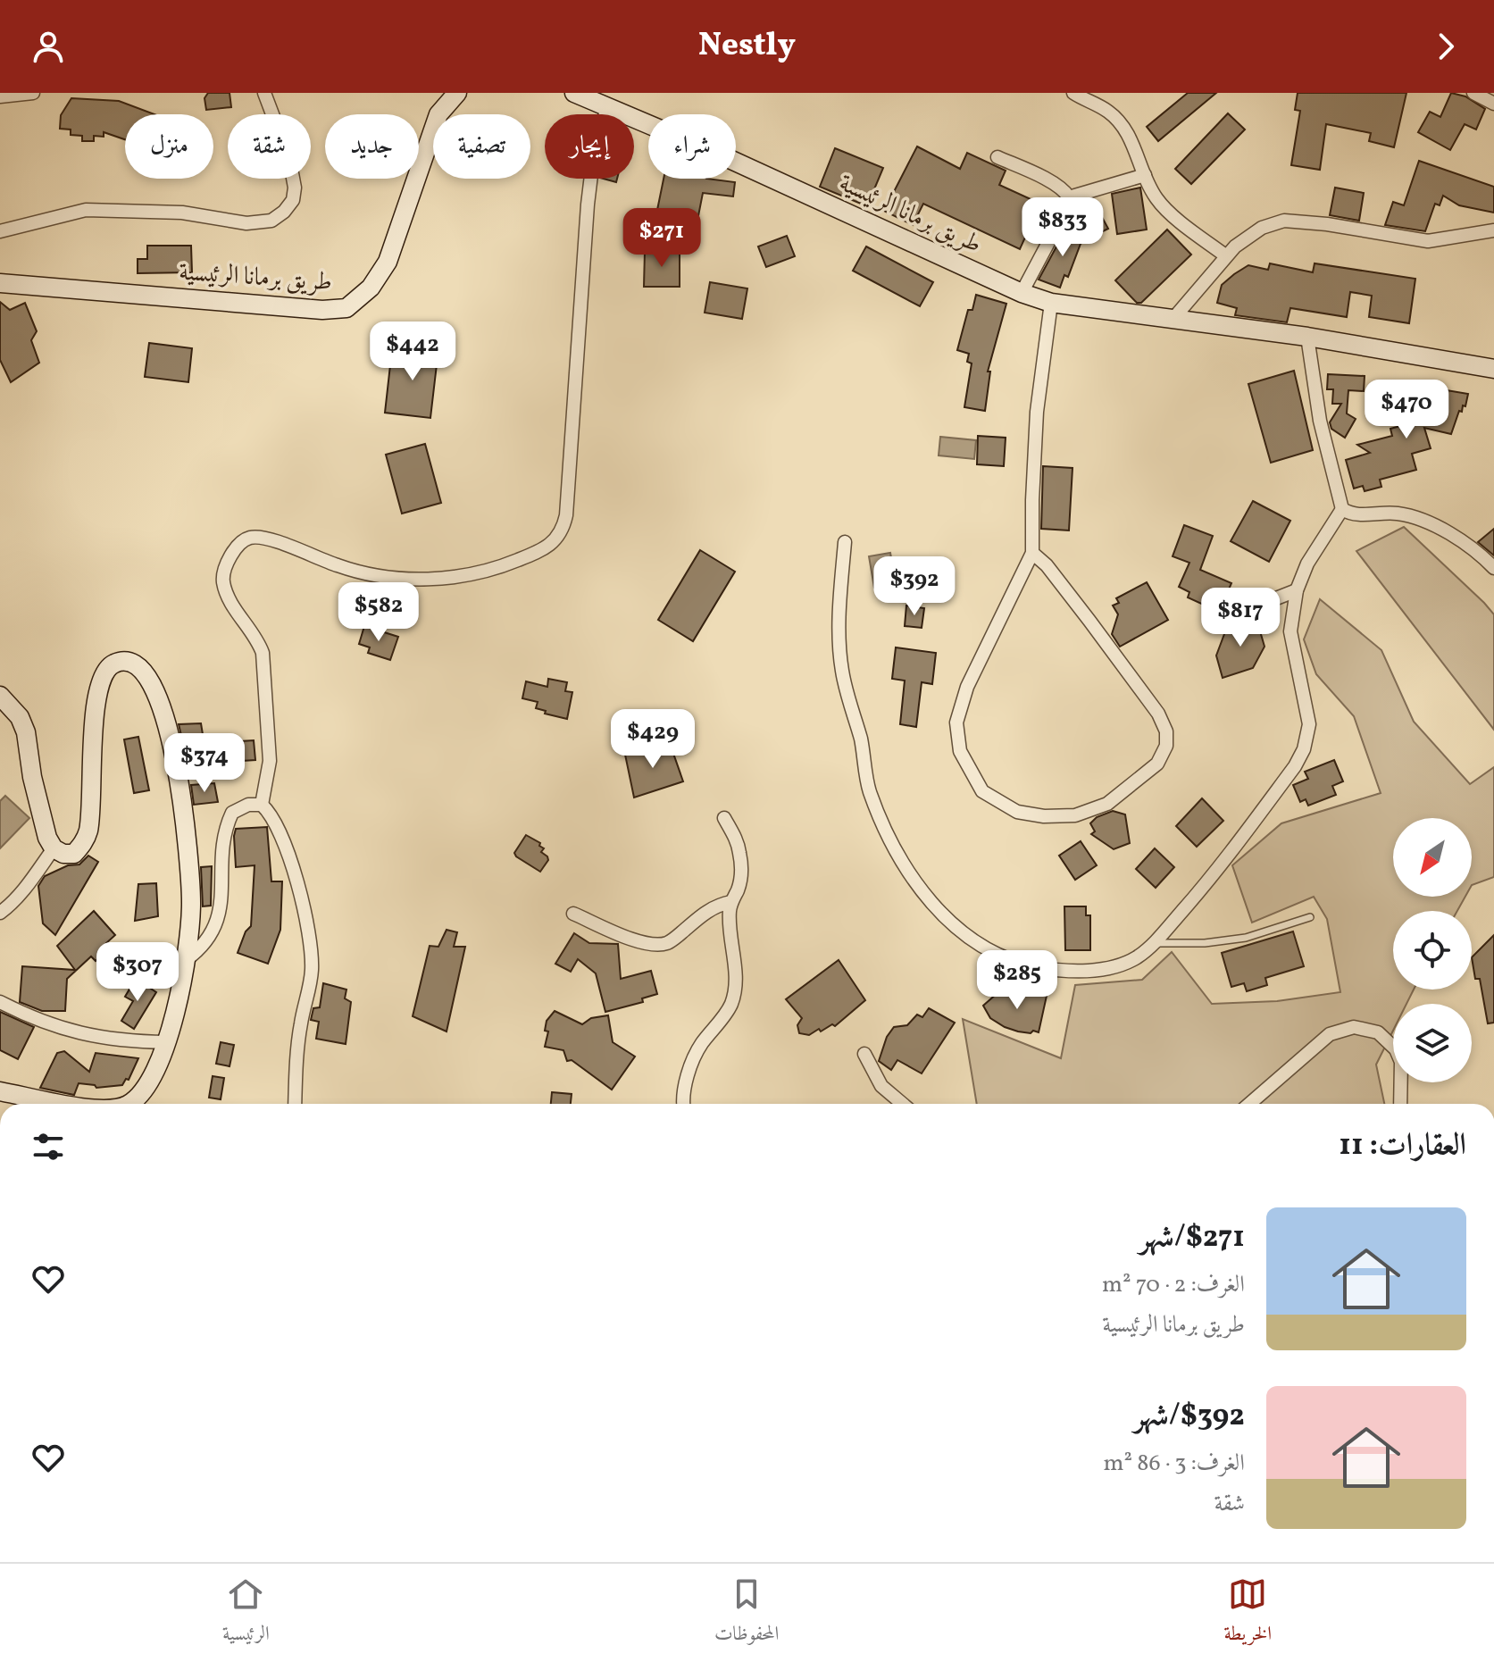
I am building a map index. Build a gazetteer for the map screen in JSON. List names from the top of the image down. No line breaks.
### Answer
{"streets":{"street":["طريق برمانا الرئيسية"]},"north":"bottom left","page":{"header":"Nestly","chip":["شراء","إيجار","تصفية","جديد","شقة","منزل"],"price":["$833","$271","$442","$470","$392","$582","$817","$429","$374","$307","$285"],"heading":"العقارات: 11","list":[{"name":"$271/شهر","note":"الغرف: 2 · 70 m² · طريق برمانا الرئيسية"},{"name":"$392/شهر","note":"الغرف: 3 · 86 m² · شقة"}],"tabs":["الخريطة","المحفوظات","الرئيسية"]}}
